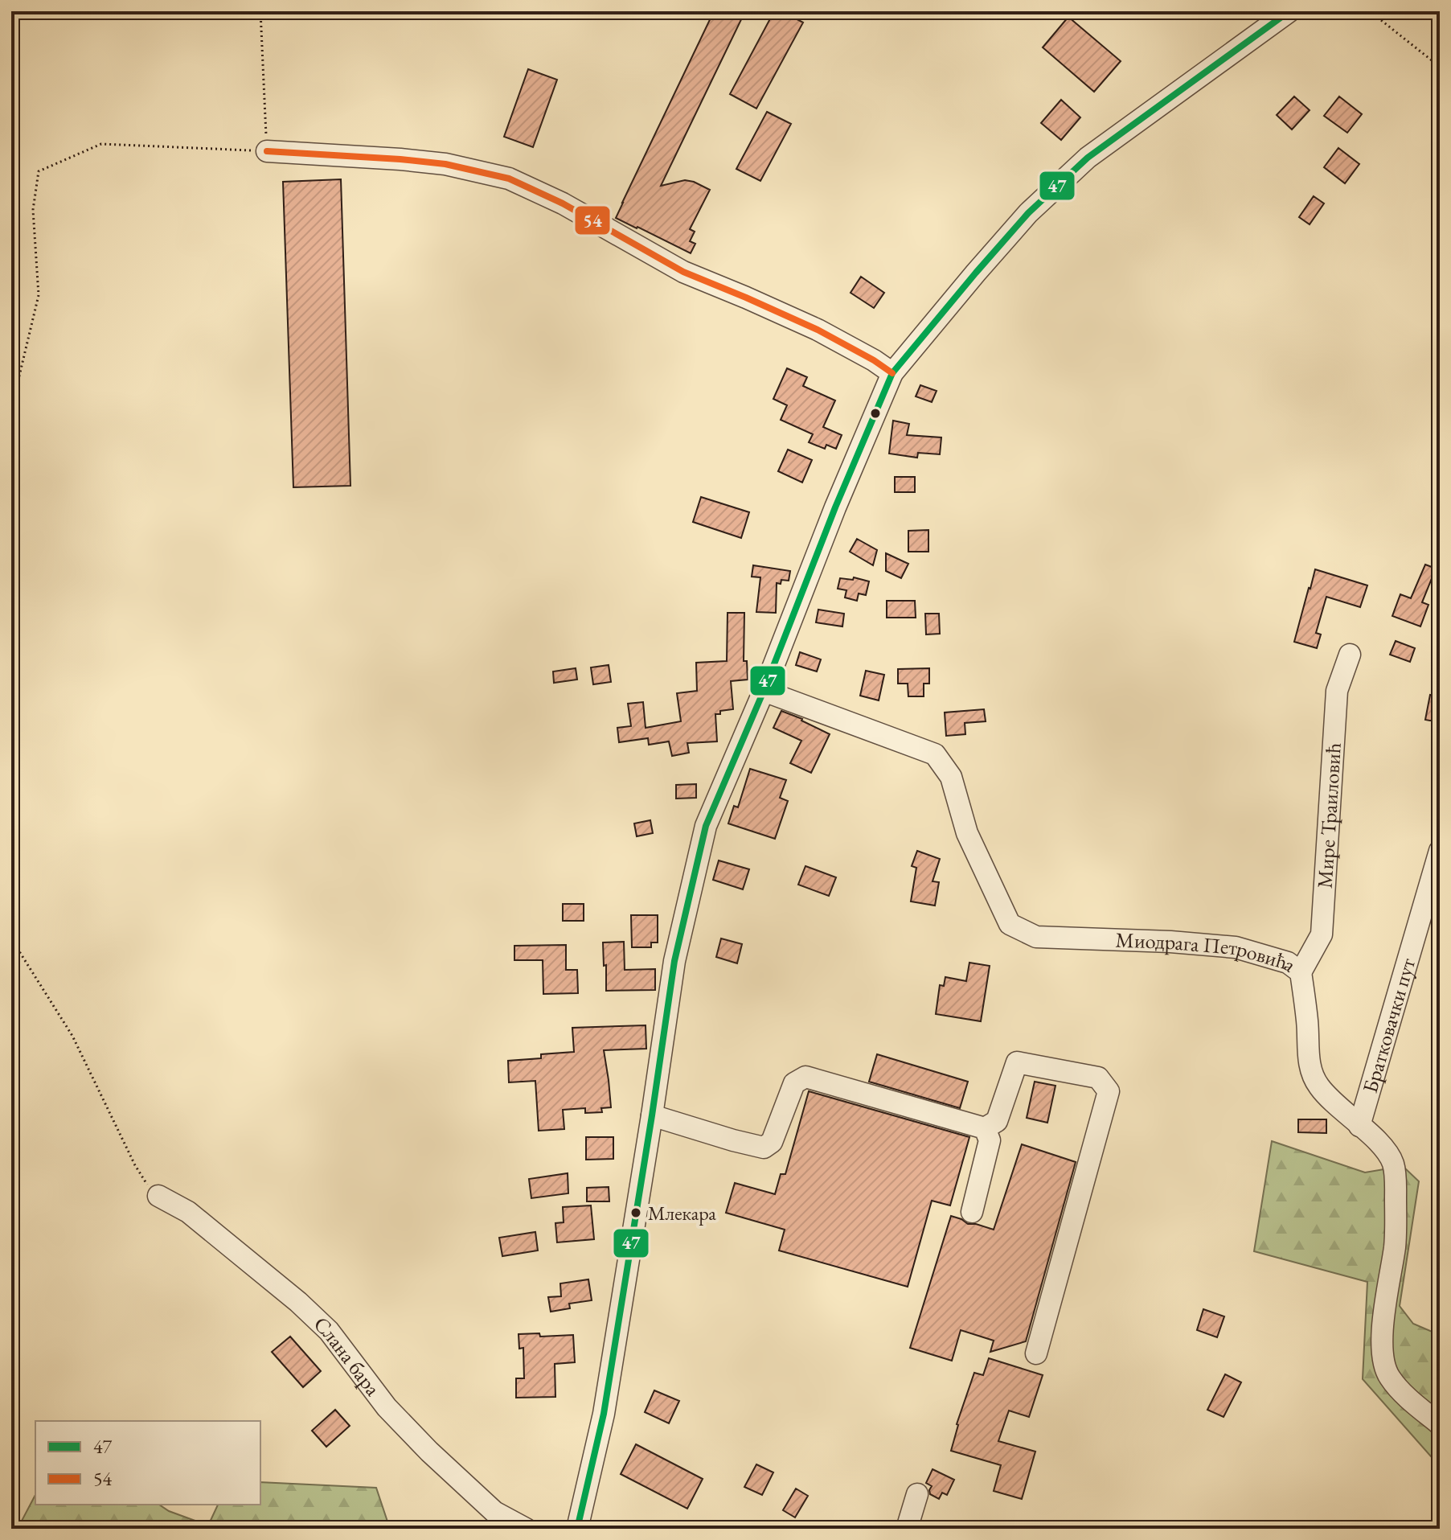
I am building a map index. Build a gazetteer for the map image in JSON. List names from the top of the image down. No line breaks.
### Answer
{"streets":{"street":["Мире Траиловић","Миодрага Петровића","Братковачки пут","Слана бара"]},"crossings":[["Мире Траиловић","Миодрага Петровића"],["Миодрага Петровића","Братковачки пут"]],"places":["Млекара"],"lines":["transit line 47","transit line 54"],"legend":["47","54"]}
